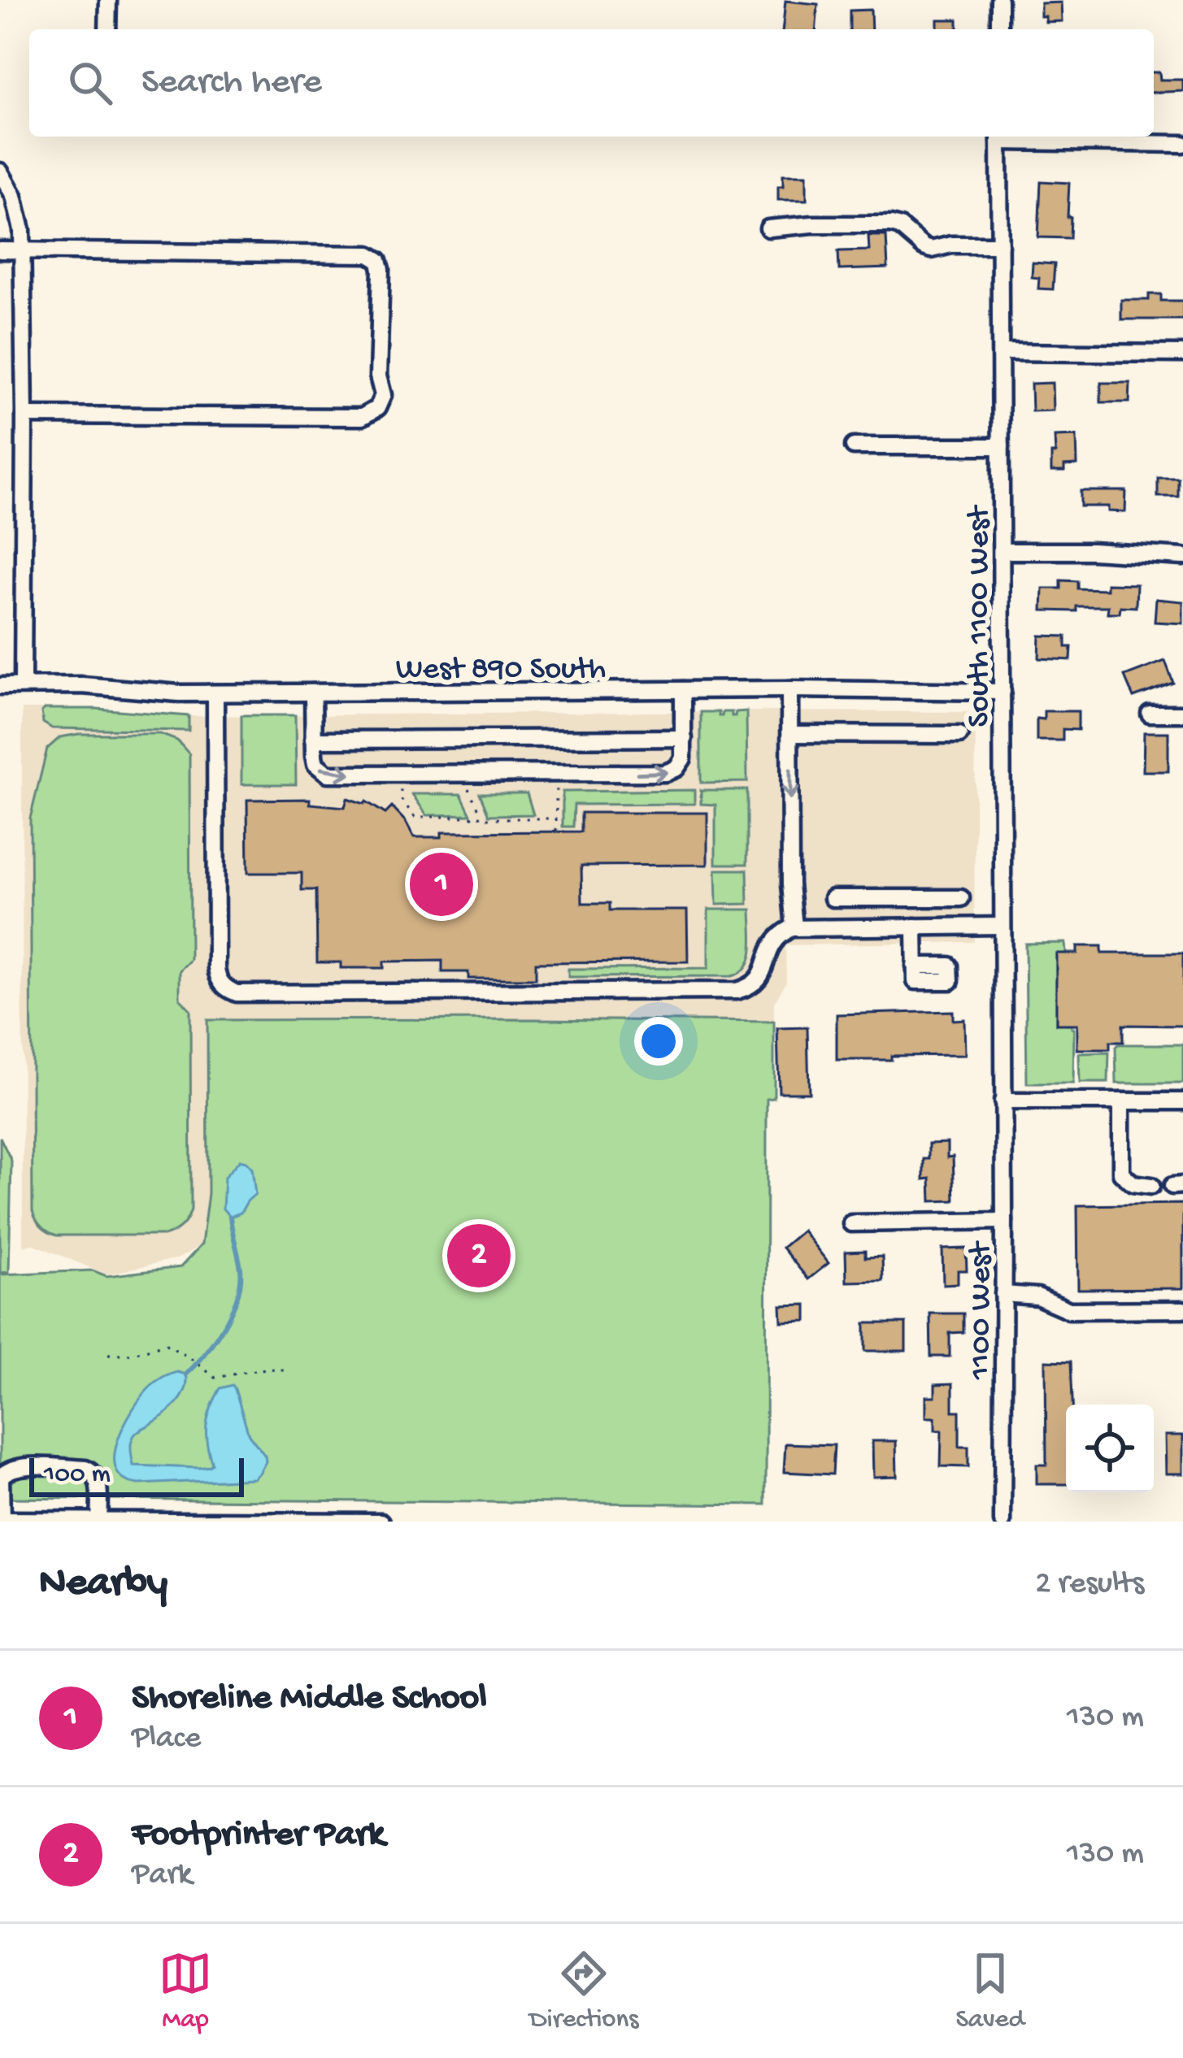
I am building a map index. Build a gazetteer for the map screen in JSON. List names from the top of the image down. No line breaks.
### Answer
{"streets":{"street":["South 1100 West","West 890 South","1100 West"]},"crossings":[["South 1100 West","West 890 South"],["South 1100 West","1100 West"]],"scale_bar":"100 m","page":{"search":"Search here","pins":["1","2"],"scale":"100 m","heading":["Nearby","2 results"],"list":[{"mark":"1","name":"Shoreline Middle School","note":"Place","value":"130 m"},{"mark":"2","name":"Footprinter Park","note":"Park","value":"130 m"}],"nav":["Map","Directions","Saved"]}}
